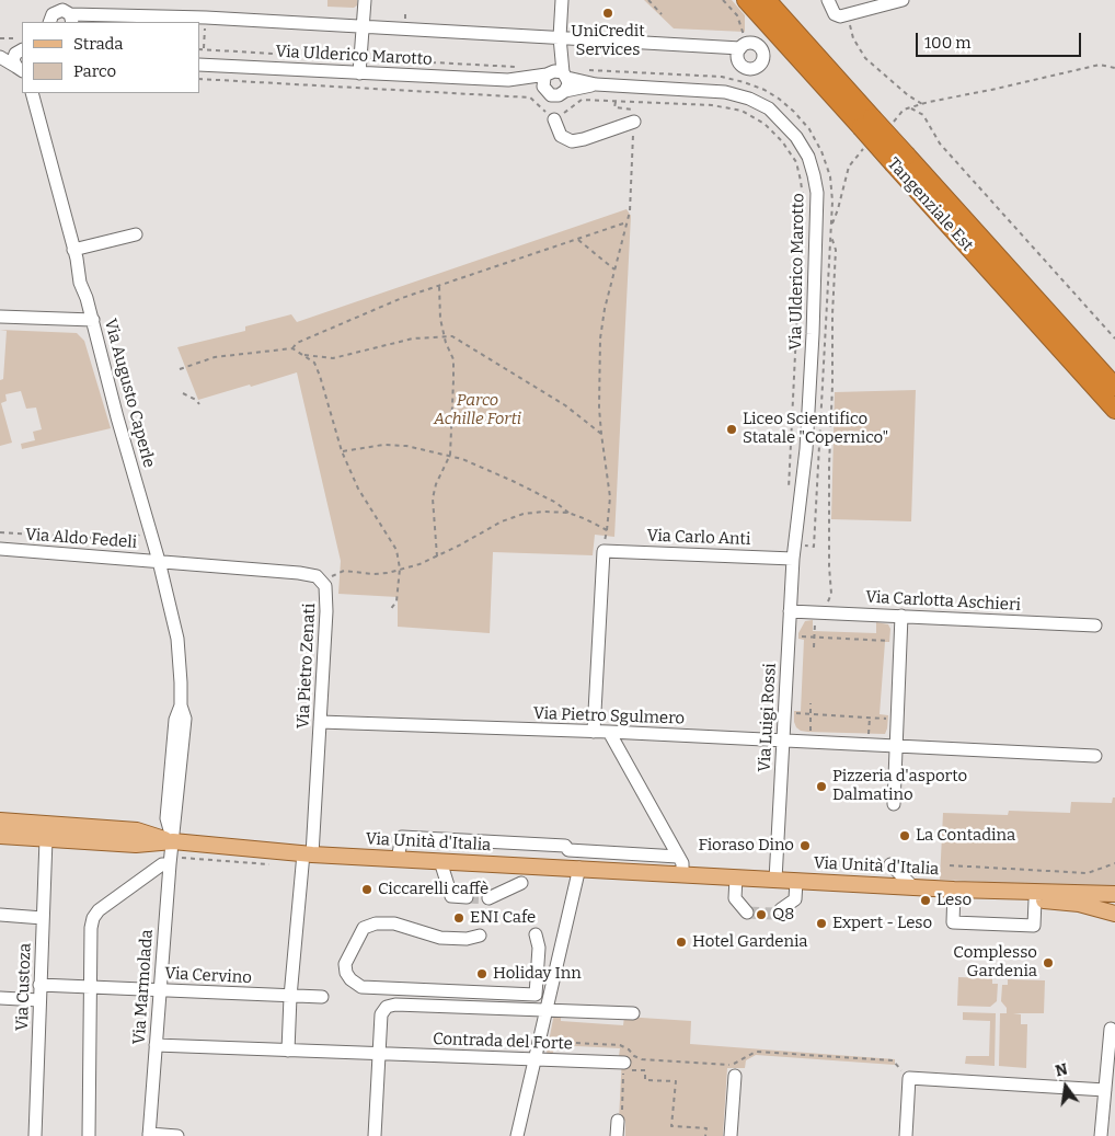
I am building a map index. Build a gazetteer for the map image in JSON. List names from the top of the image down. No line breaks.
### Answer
{"streets":{"highway":["Tangenziale Est"],"main road":["Via Unità d'Italia"],"street":["Via Ulderico Marotto","Via Augusto Caperle","Via Carlo Anti","Via Aldo Fedeli","Via Carlotta Aschieri","Via Pietro Zenati","Via Pietro Sgulmero","Via Luigi Rossi","Via Cervino","Via Custoza","Via Marmolada","Contrada del Forte"]},"crossings":[["Via Ulderico Marotto","Via Carlo Anti"],["Via Ulderico Marotto","Via Luigi Rossi"],["Via Augusto Caperle","Via Aldo Fedeli"],["Via Augusto Caperle","Via Pietro Zenati"],["Via Augusto Caperle","Via Unità d'Italia"],["Via Augusto Caperle","Via Marmolada"],["Via Carlo Anti","Via Luigi Rossi"],["Via Aldo Fedeli","Via Pietro Zenati"],["Via Carlotta Aschieri","Via Luigi Rossi"],["Via Pietro Zenati","Via Pietro Sgulmero"],["Via Pietro Zenati","Via Unità d'Italia"],["Via Pietro Sgulmero","Via Luigi Rossi"],["Via Luigi Rossi","Via Unità d'Italia"],["Via Unità d'Italia","Via Custoza"],["Via Unità d'Italia","Via Marmolada"],["Via Cervino","Via Custoza"],["Via Cervino","Via Marmolada"],["Via Marmolada","Contrada del Forte"]],"parks":["Parco Achille Forti"],"places":["UniCredit Services","Liceo Scientifico Statale \"Copernico\"","Pizzeria d'asporto Dalmatino","La Contadina","Fioraso Dino","Ciccarelli caffè","Leso","Q8","ENI Cafe","Expert - Leso","Hotel Gardenia","Complesso Gardenia","Holiday Inn"],"legend":["Strada","Parco"],"scale_bar":"100 m","north":"top"}
